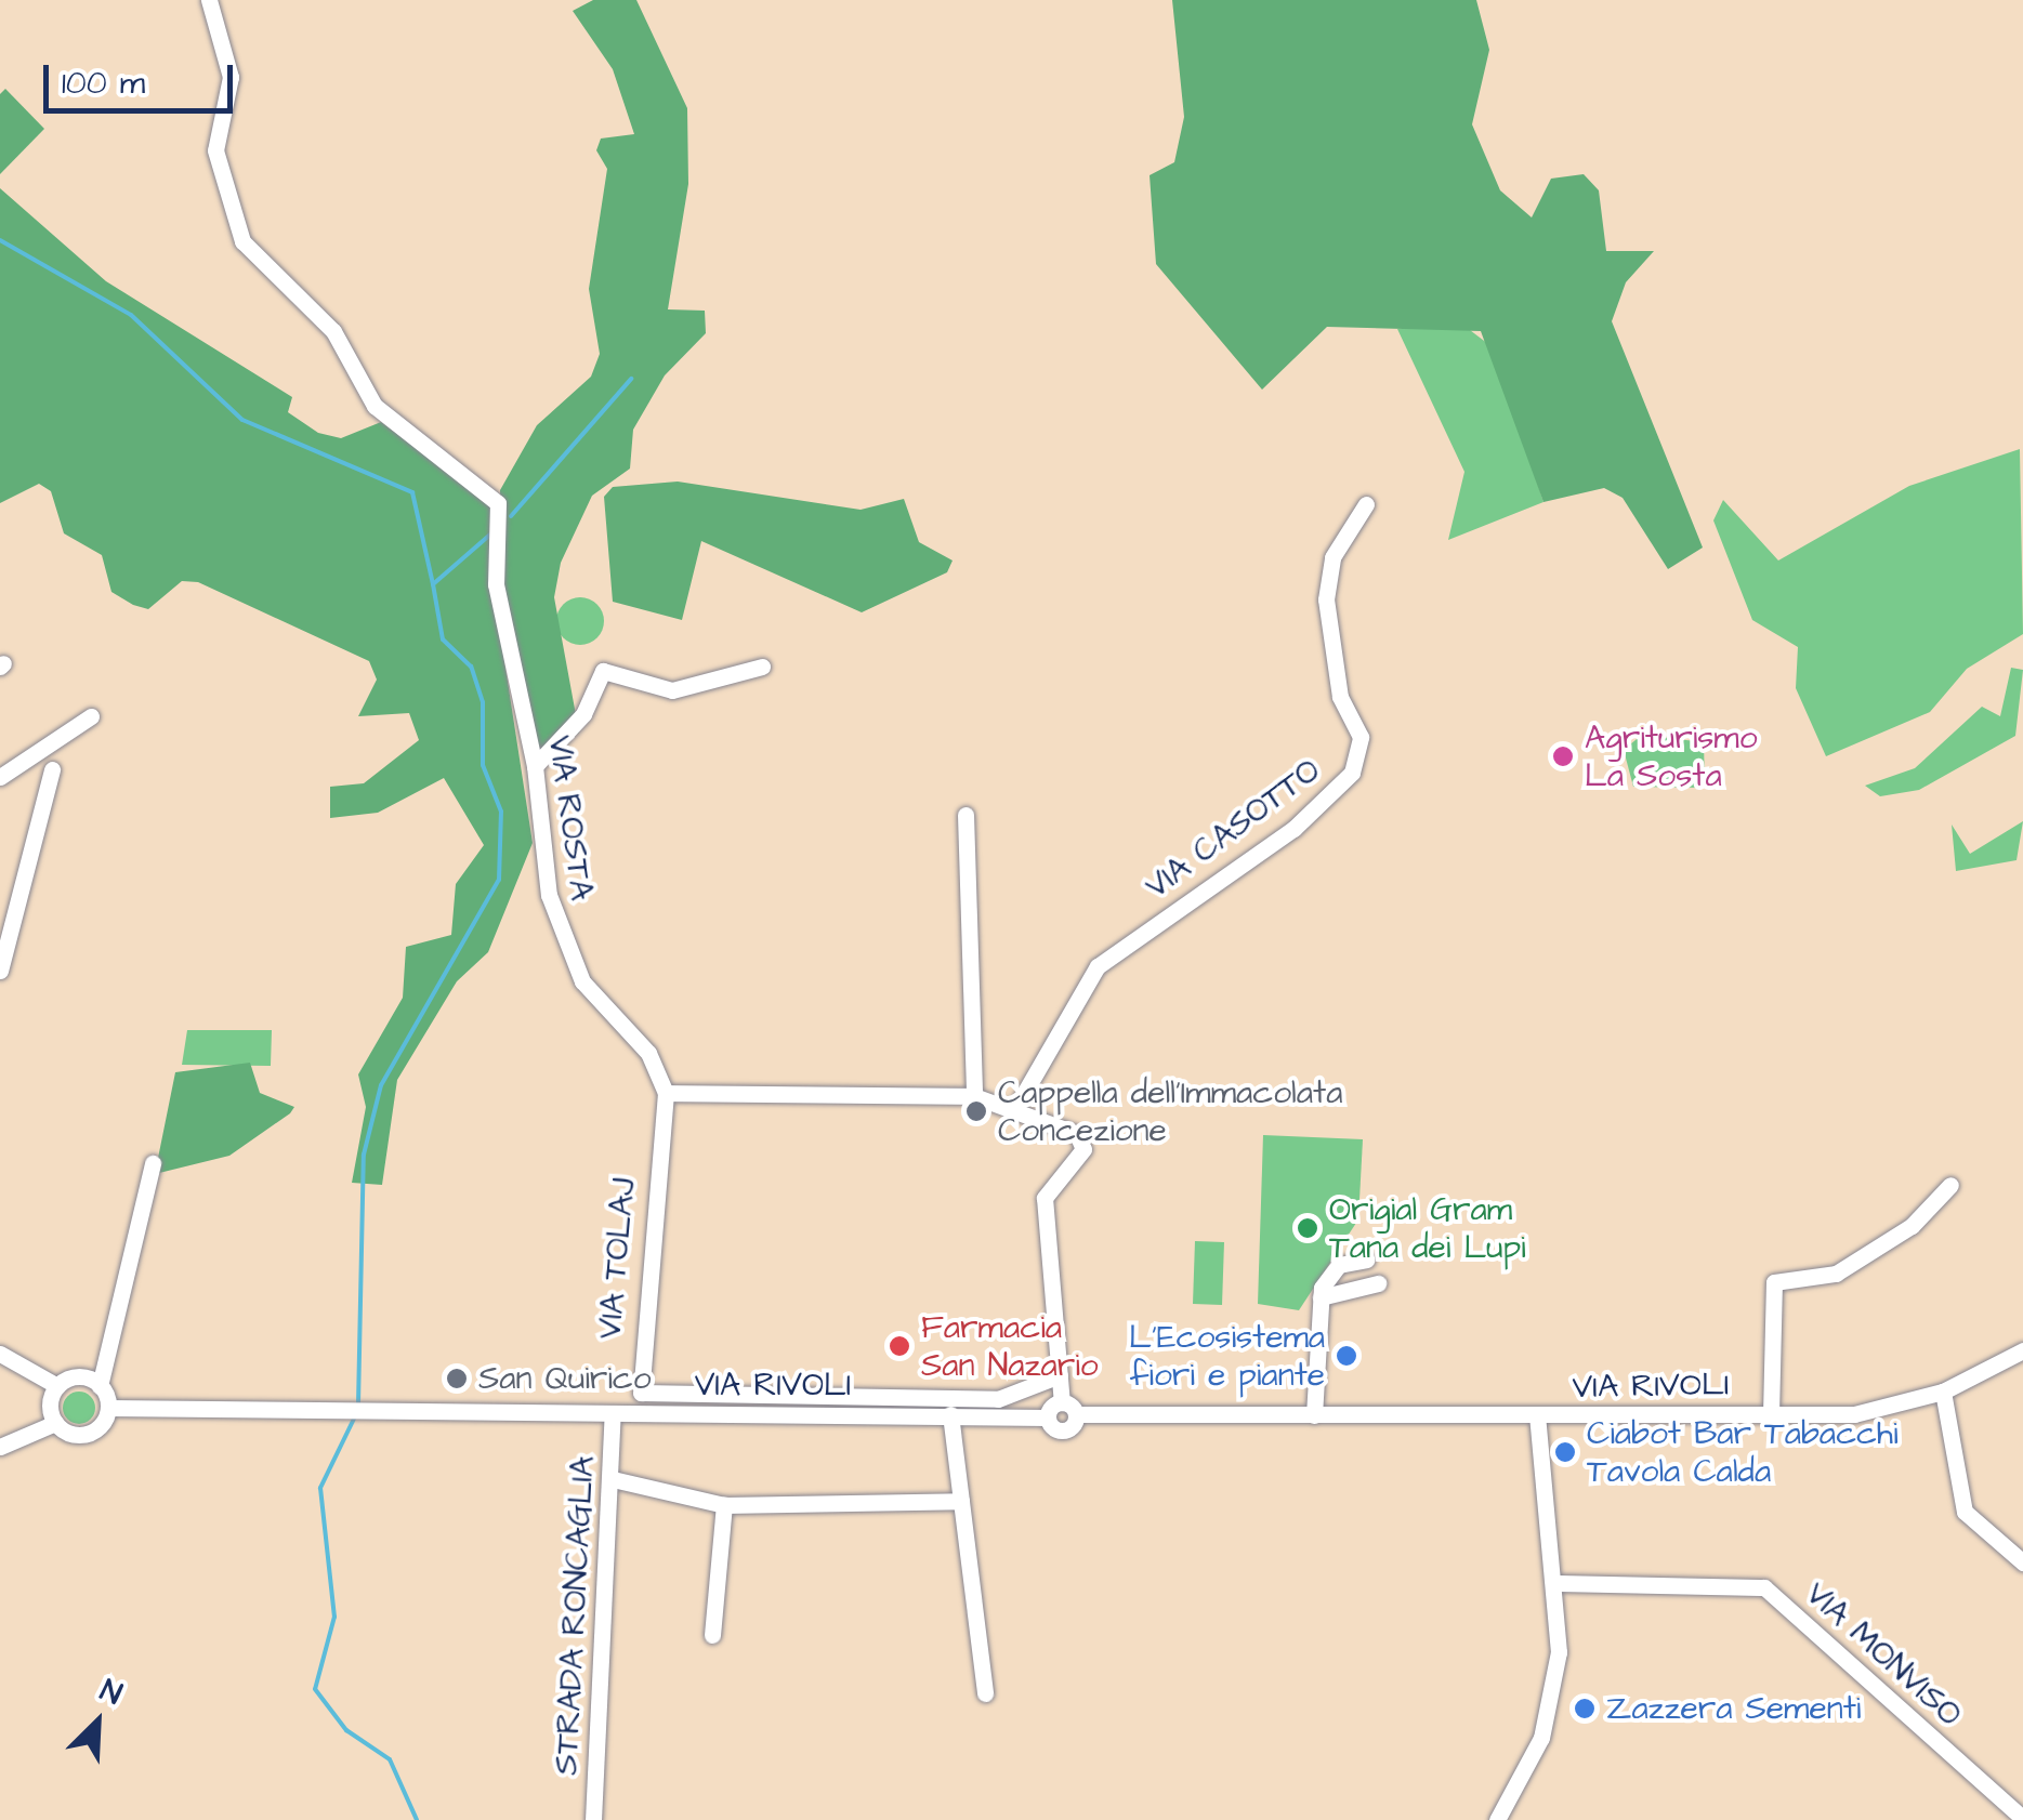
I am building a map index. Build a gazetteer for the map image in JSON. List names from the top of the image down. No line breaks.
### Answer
{"streets":{"street":["VIA ROSTA","VIA CASOTTO","VIA TOLAJ","VIA RIVOLI","STRADA RONCAGLIA","VIA MONVISO"]},"crossings":[["VIA ROSTA","VIA TOLAJ"],["VIA RIVOLI","STRADA RONCAGLIA"]],"places":["Agriturismo La Sosta","Cappella dell'Immacolata Concezione","Origial Gram Tana dei Lupi","Farmacia San Nazario","L'Ecosistema fiori e piante","San Quirico","Ciabot Bar Tabacchi Tavola Calda","Zazzera Sementi"],"scale_bar":"100 m","north":"top right"}
